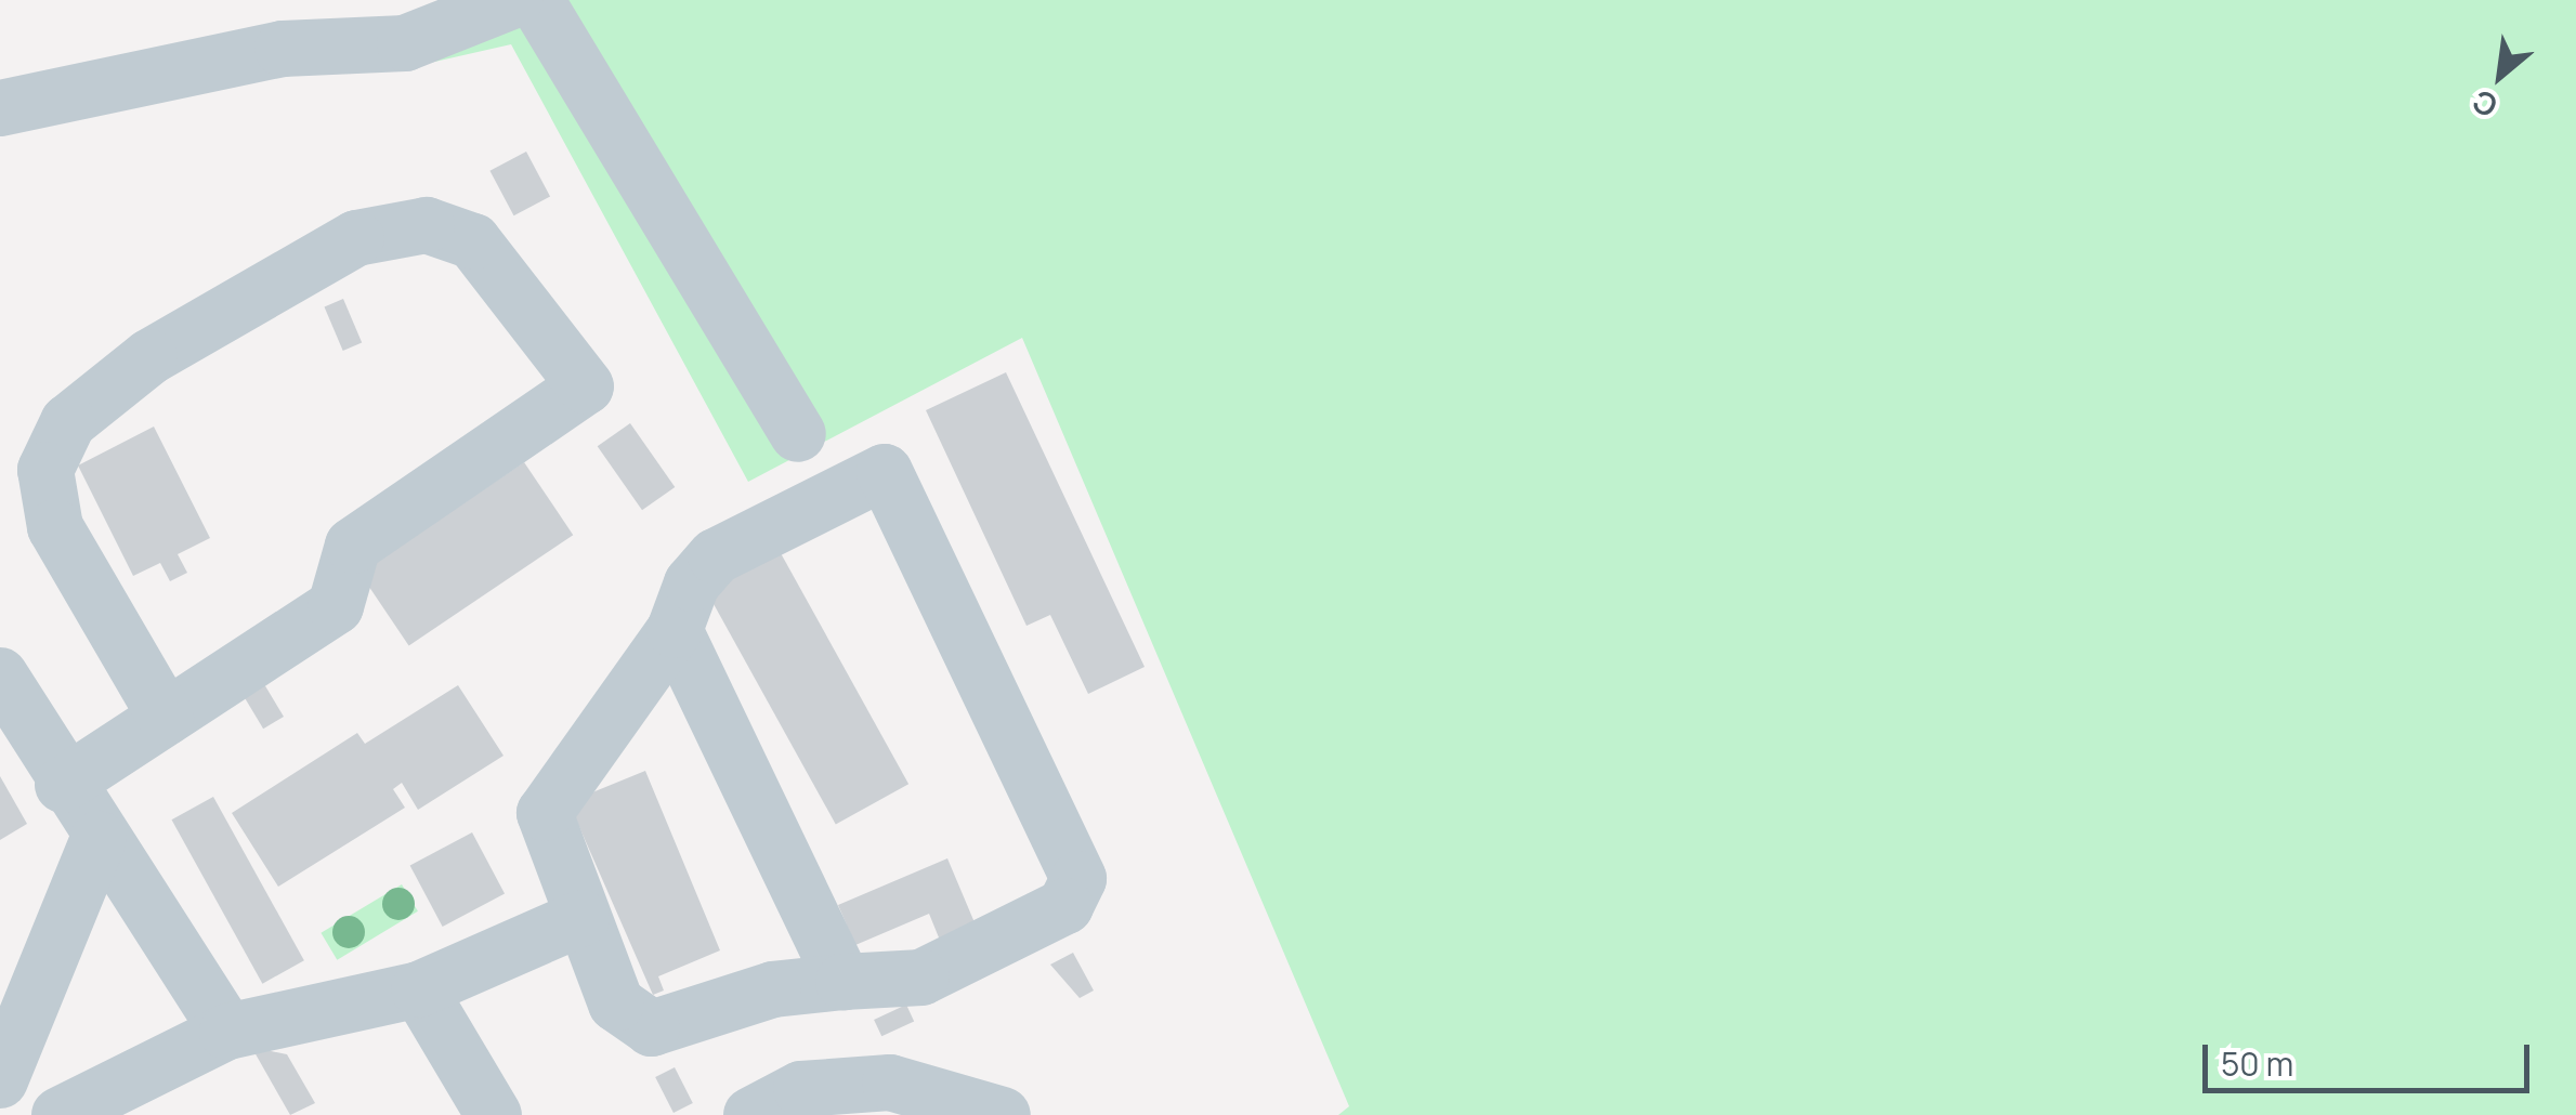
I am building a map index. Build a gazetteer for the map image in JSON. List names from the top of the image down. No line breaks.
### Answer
{"scale_bar":"50 m","north":"bottom left"}
